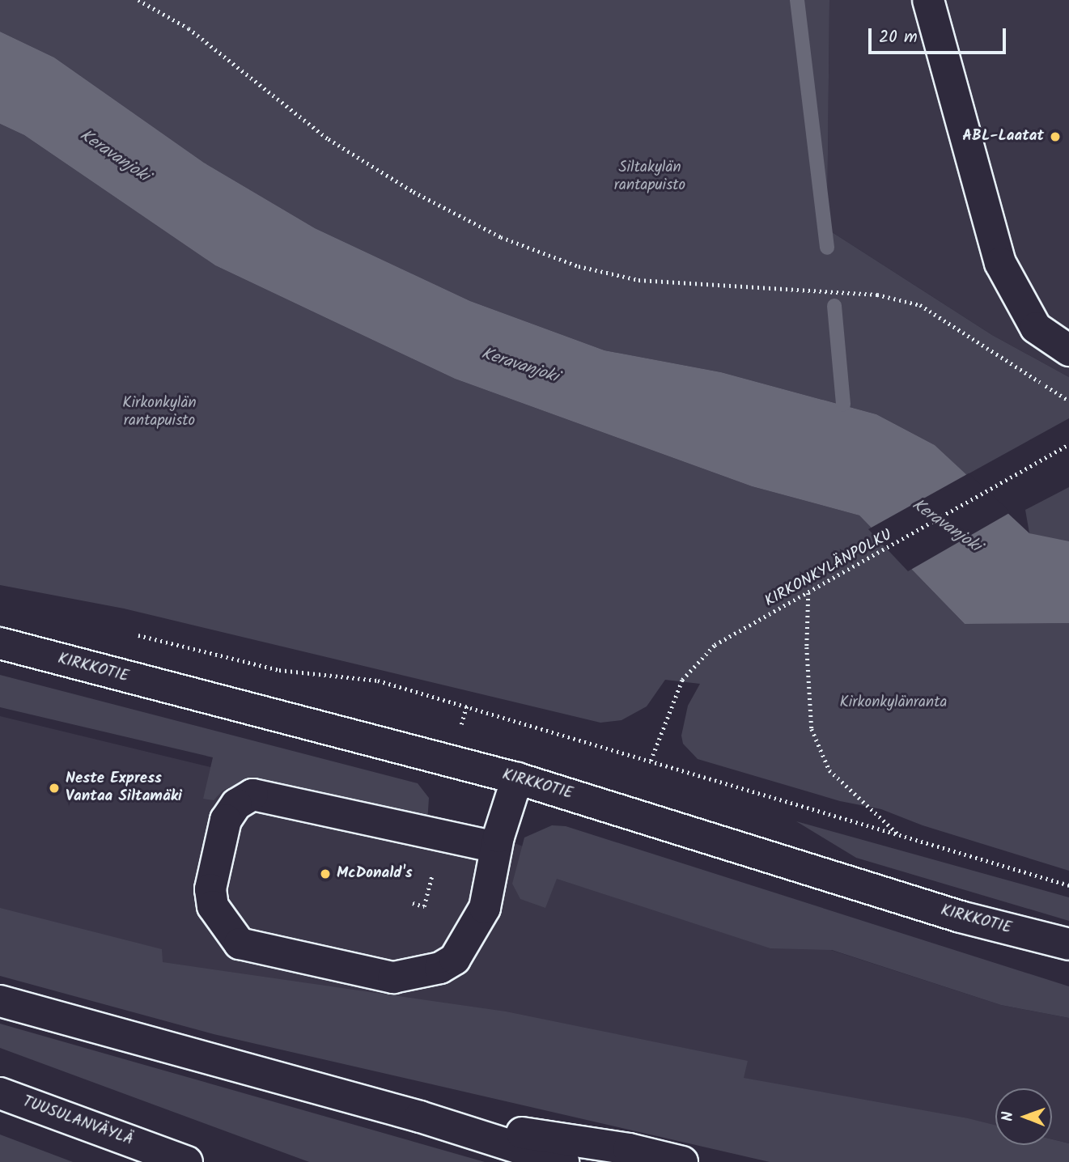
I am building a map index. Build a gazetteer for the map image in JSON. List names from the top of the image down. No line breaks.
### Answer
{"streets":{"main road":["KIRKKOTIE","TUUSULANVÄYLÄ"],"path":["KIRKONKYLÄNPOLKU"]},"water":["Keravanjoki"],"parks":["Siltakylän rantapuisto","Kirkonkylän rantapuisto","Kirkonkylänranta"],"places":["ABL-Laatat","Neste Express Vantaa Siltamäki","McDonald's"],"scale_bar":"20 m","north":"left"}
